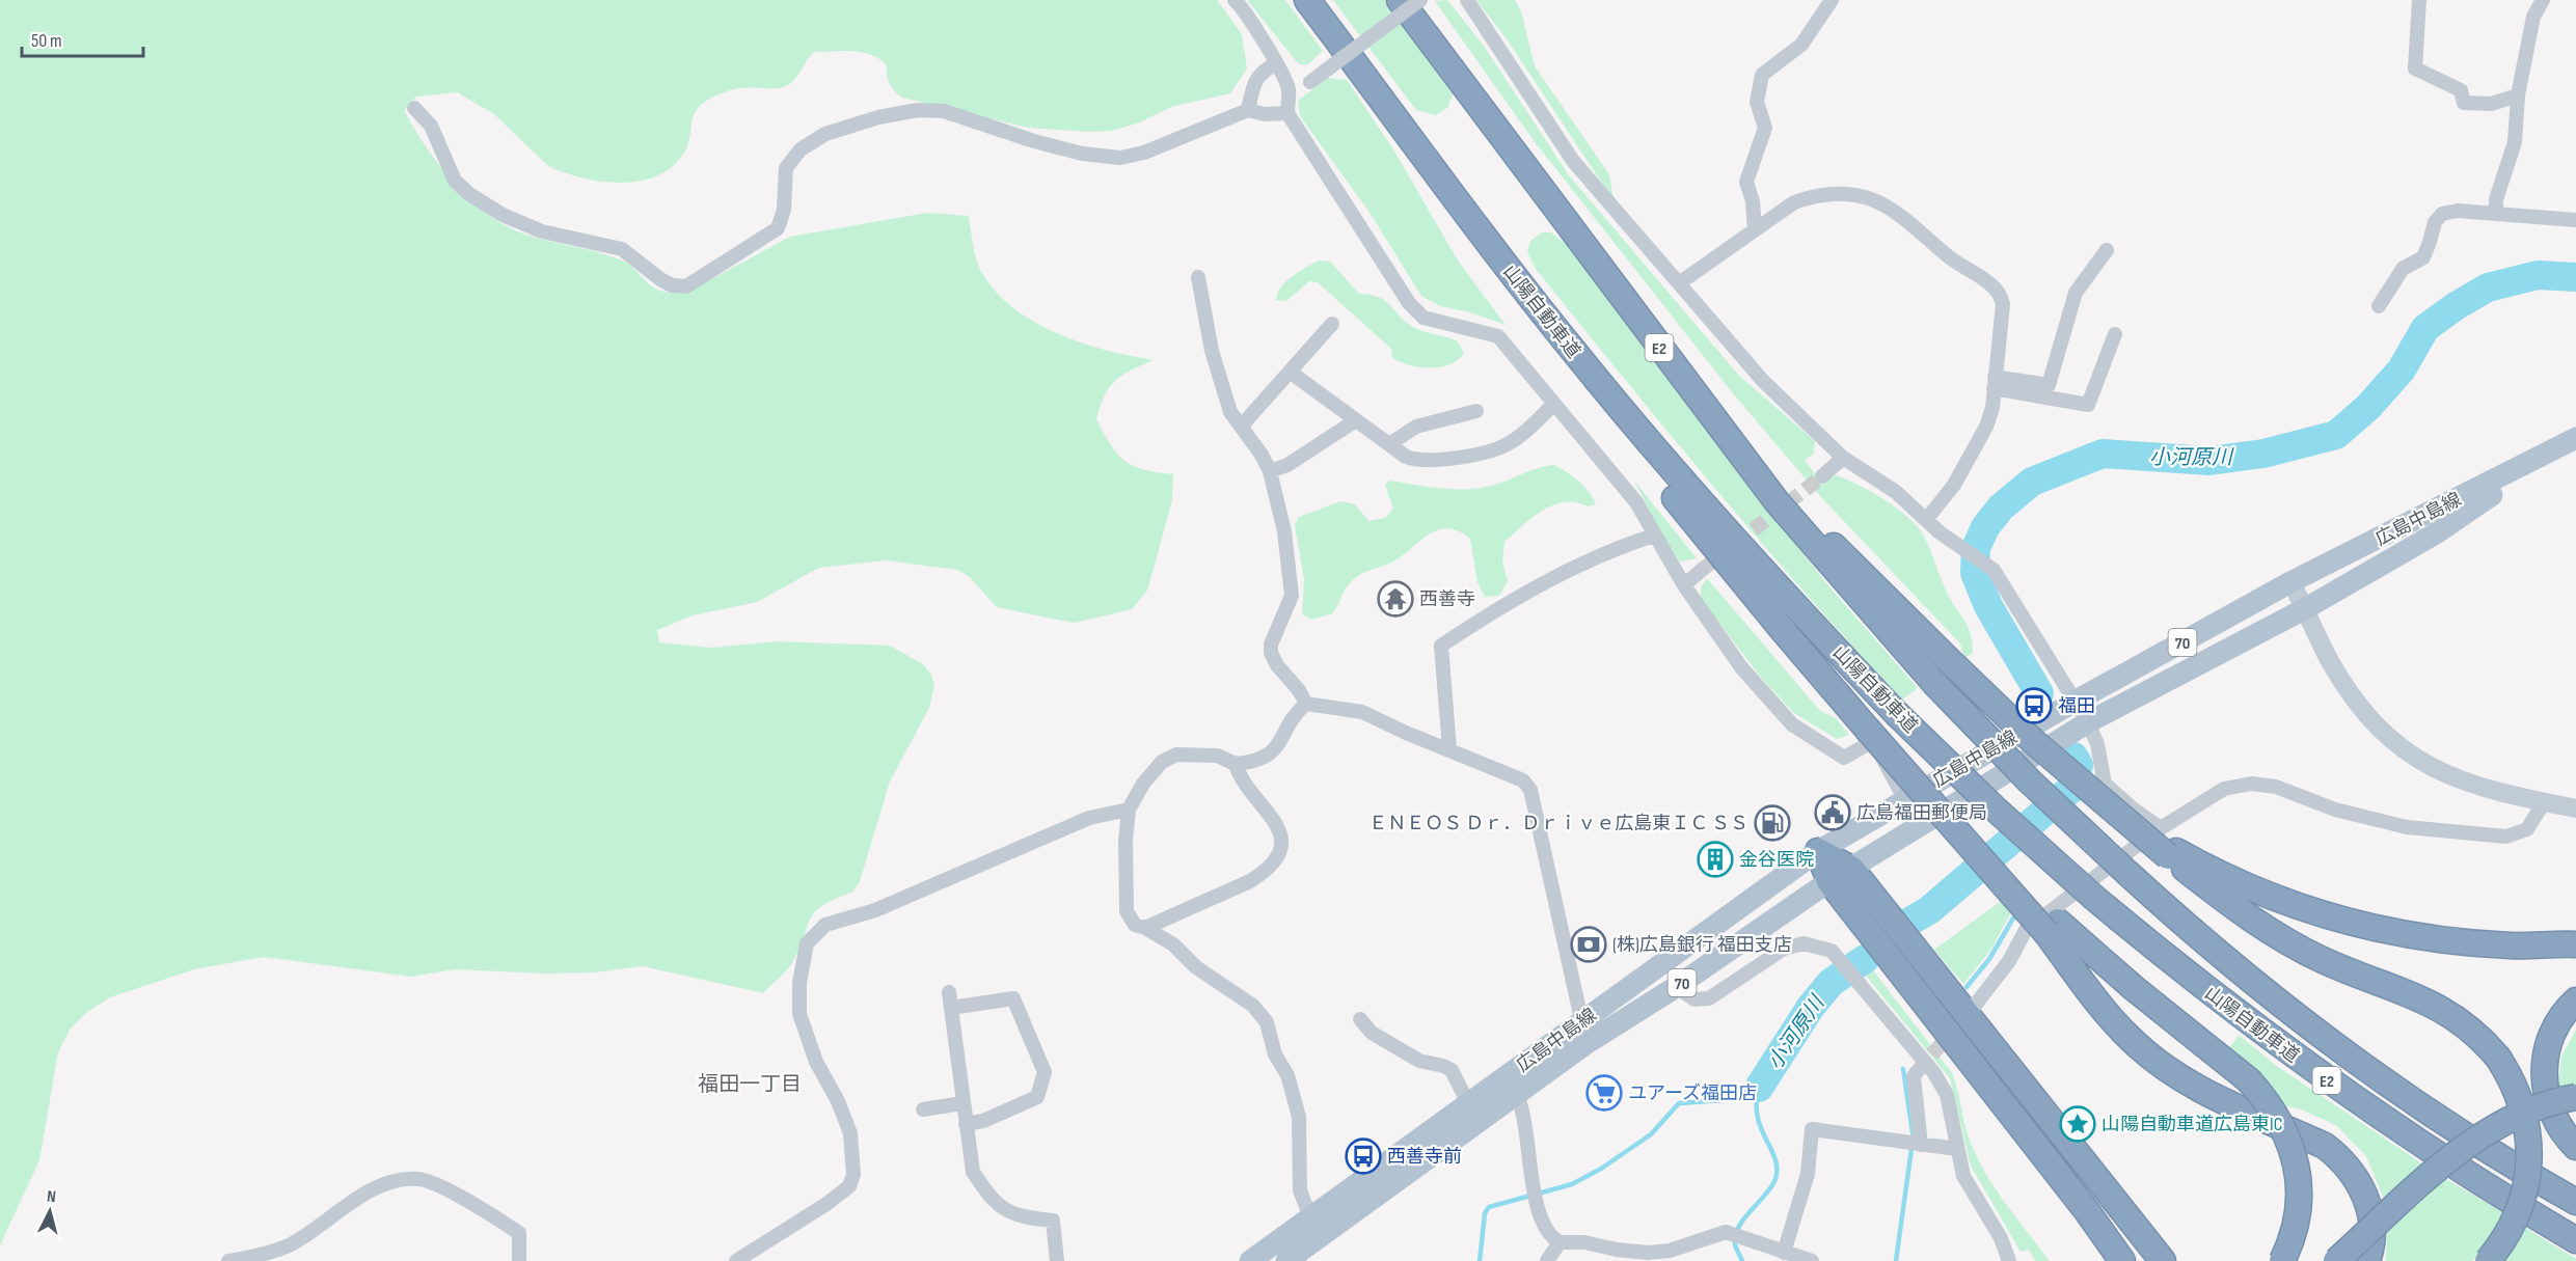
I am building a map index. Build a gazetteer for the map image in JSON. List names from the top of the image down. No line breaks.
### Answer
{"streets":{"highway":["山陽自動車道","E2"],"main road":["広島中島線","70"]},"districts":["福田一丁目"],"water":["小河原川"],"places":{"temple":["西善寺"],"bus stop":["福田","西善寺前"],"public building":["広島福田郵便局"],"fuel station":["ＥＮＥＯＳ Ｄｒ．Ｄｒｉｖｅ広島東ＩＣ ＳＳ"],"building":["金谷医院"],"bank":["(株)広島銀行 福田支店"],"supermarket":["ユアーズ福田店"],"place":["山陽自動車道広島東IC"]},"scale_bar":"50 m","north":"top"}
